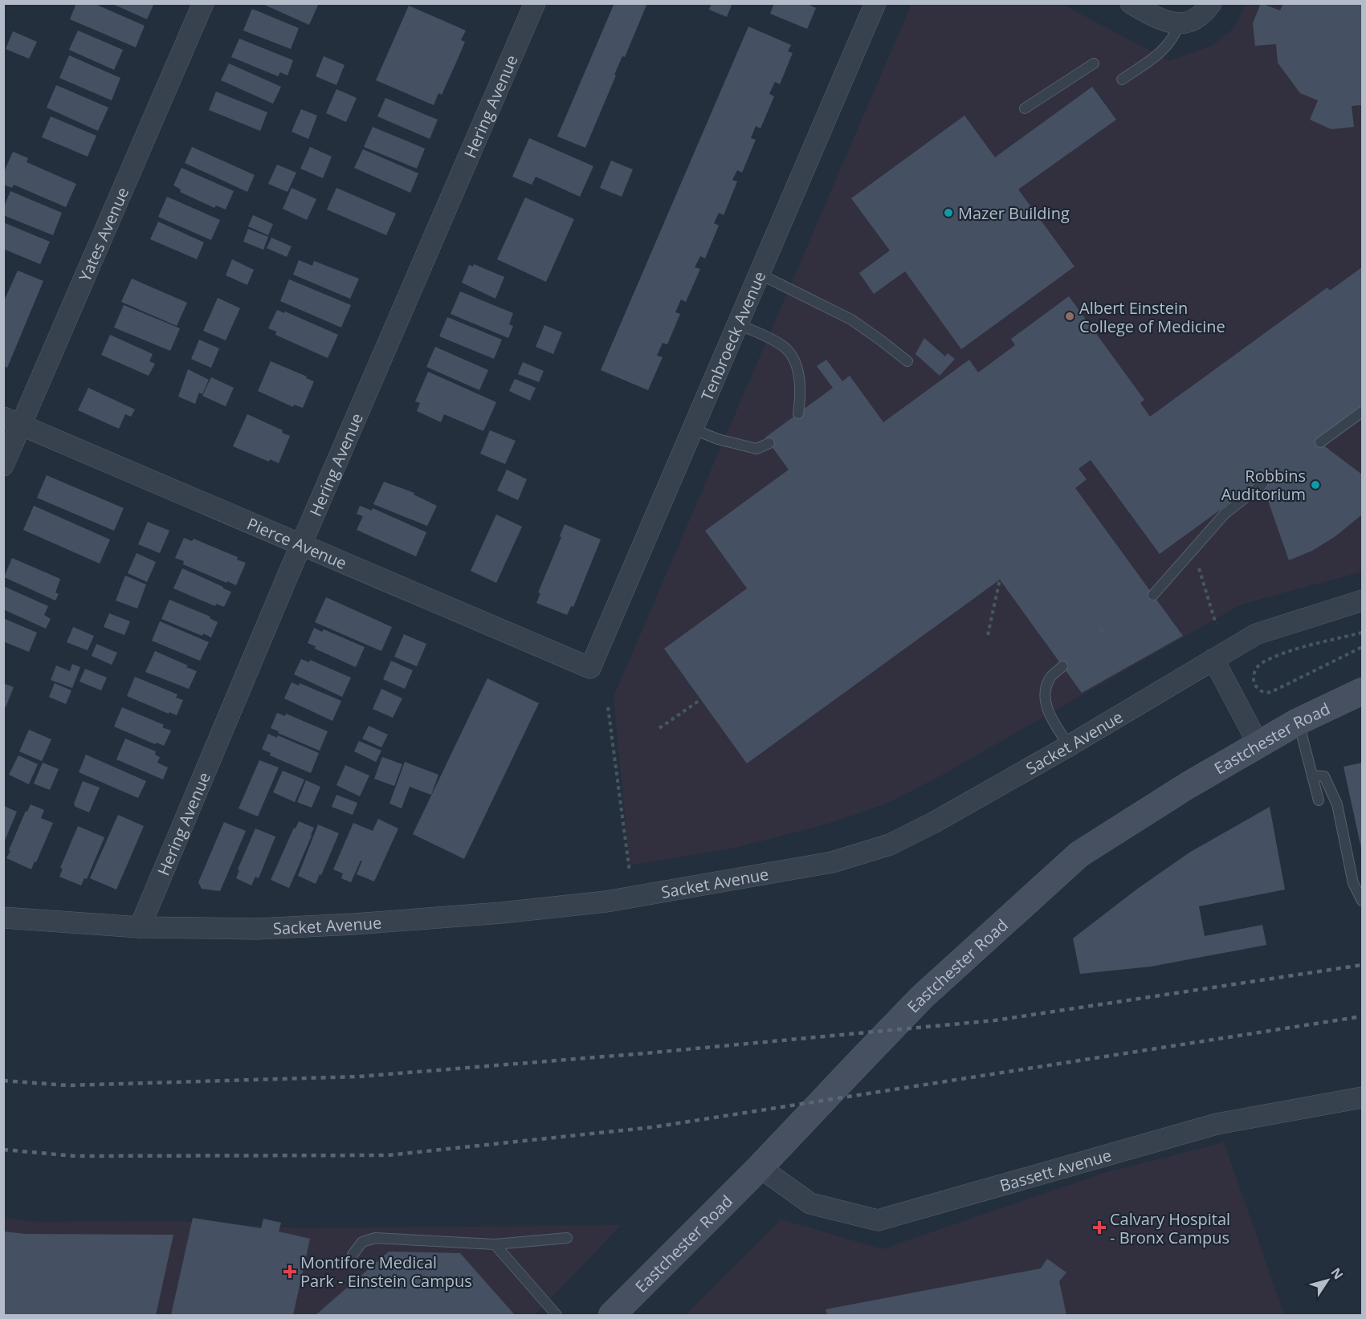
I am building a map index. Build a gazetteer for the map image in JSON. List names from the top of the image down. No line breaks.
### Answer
{"streets":{"main road":["Eastchester Road"],"street":["Hering Avenue","Yates Avenue","Tenbroeck Avenue","Pierce Avenue","Sacket Avenue","Bassett Avenue"]},"crossings":[["Hering Avenue","Pierce Avenue"],["Hering Avenue","Sacket Avenue"],["Yates Avenue","Pierce Avenue"],["Tenbroeck Avenue","Pierce Avenue"],["Eastchester Road","Bassett Avenue"]],"places":{"other":["Mazer Building","Albert Einstein College of Medicine","Robbins Auditorium"],"health":["Calvary Hospital - Bronx Campus","Montifore Medical Park - Einstein Campus"]},"north":"top right"}
